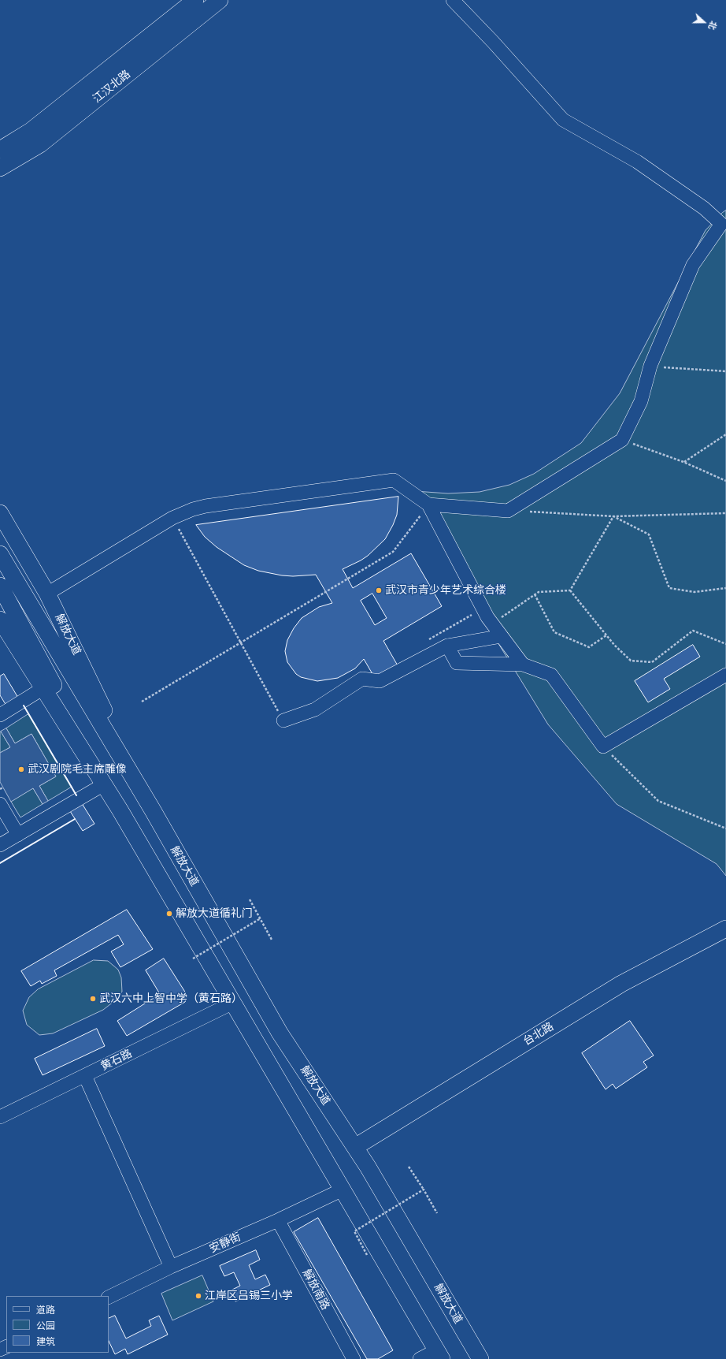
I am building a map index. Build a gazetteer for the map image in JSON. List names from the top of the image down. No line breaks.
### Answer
{"streets":{"main road":["江汉北路","解放大道","台北路"],"street":["黄石路","安静街","解放南路"]},"crossings":[["解放大道","台北路"],["安静街","解放南路"]],"places":["武汉市青少年艺术综合楼","武汉剧院毛主席雕像","解放大道循礼门","武汉六中上智中学（黄石路）","江岸区吕锡三小学"],"legend":["道路","公园","建筑"],"north":"right"}
